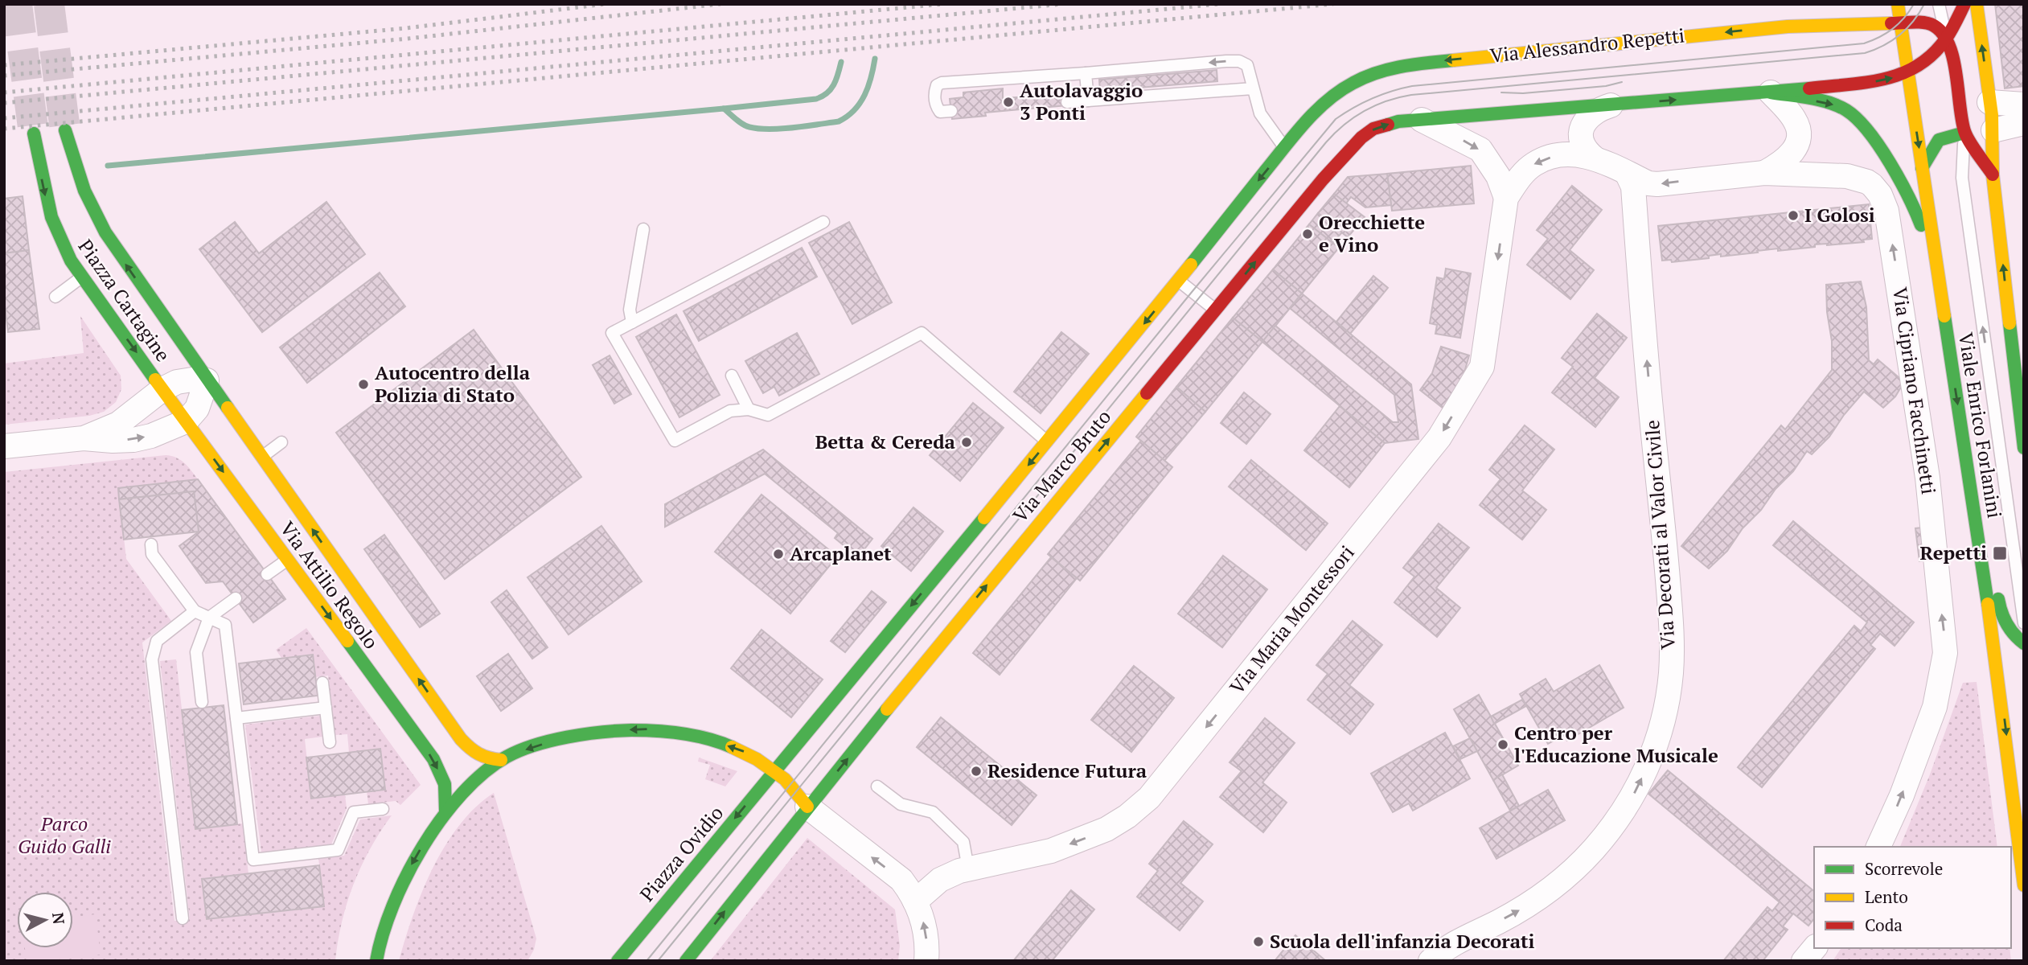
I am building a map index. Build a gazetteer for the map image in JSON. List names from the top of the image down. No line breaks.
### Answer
{"streets":{"main road":["Via Alessandro Repetti","Piazza Cartagine","Viale Enrico Forlanini","Via Marco Bruto","Via Attilio Regolo","Piazza Ovidio"],"street":["Via Cipriano Facchinetti","Via Decorati al Valor Civile","Via Maria Montessori"]},"crossings":[["Via Alessandro Repetti","Viale Enrico Forlanini"],["Via Alessandro Repetti","Via Marco Bruto"],["Piazza Cartagine","Via Attilio Regolo"],["Via Cipriano Facchinetti","Via Decorati al Valor Civile"],["Via Marco Bruto","Piazza Ovidio"]],"one_way":["Via Decorati al Valor Civile","Via Maria Montessori"],"parks":["Parco Guido Galli"],"places":{"other":["Autolavaggio 3 Ponti","I Golosi","Orecchiette e Vino","Autocentro della Polizia di Stato","Betta & Cereda","Arcaplanet","Centro per l'Educazione Musicale","Residence Futura","Scuola dell'infanzia Decorati"],"transit":["Repetti"]},"legend":["Scorrevole","Lento","Coda"],"north":"right"}
